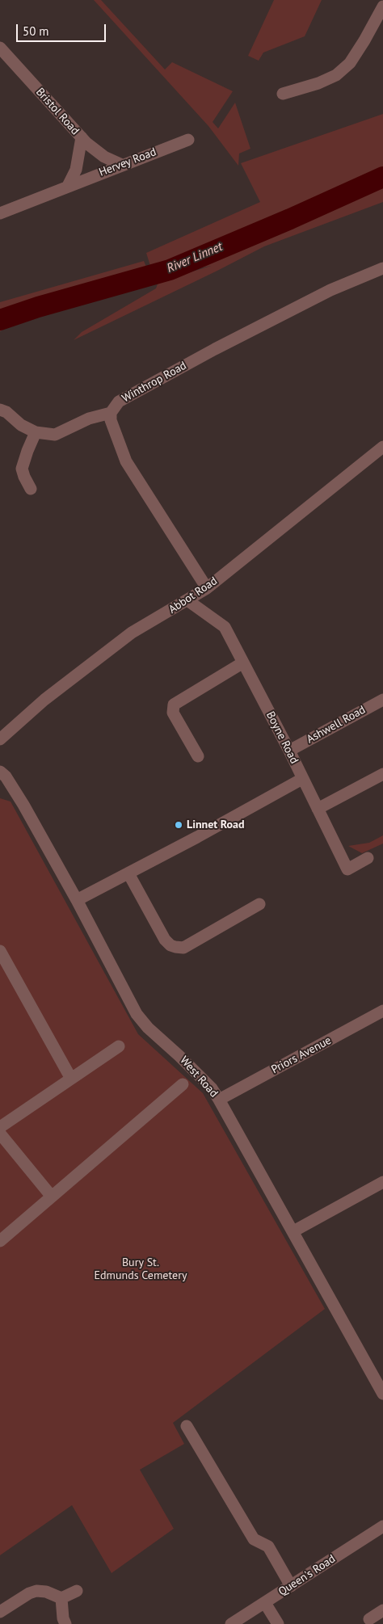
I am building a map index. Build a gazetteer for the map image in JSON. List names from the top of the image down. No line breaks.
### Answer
{"streets":{"street":["Bristol Road","Hervey Road","Winthrop Road","Abbot Road","Ashwell Road","Boyne Road","Priors Avenue","West Road","Queen's Road"]},"crossings":[["Bristol Road","Hervey Road"],["Abbot Road","Boyne Road"],["Ashwell Road","Boyne Road"],["Priors Avenue","West Road"]],"water":["River Linnet"],"parks":["Bury St. Edmunds Cemetery"],"places":["Linnet Road"],"scale_bar":"50 m"}
